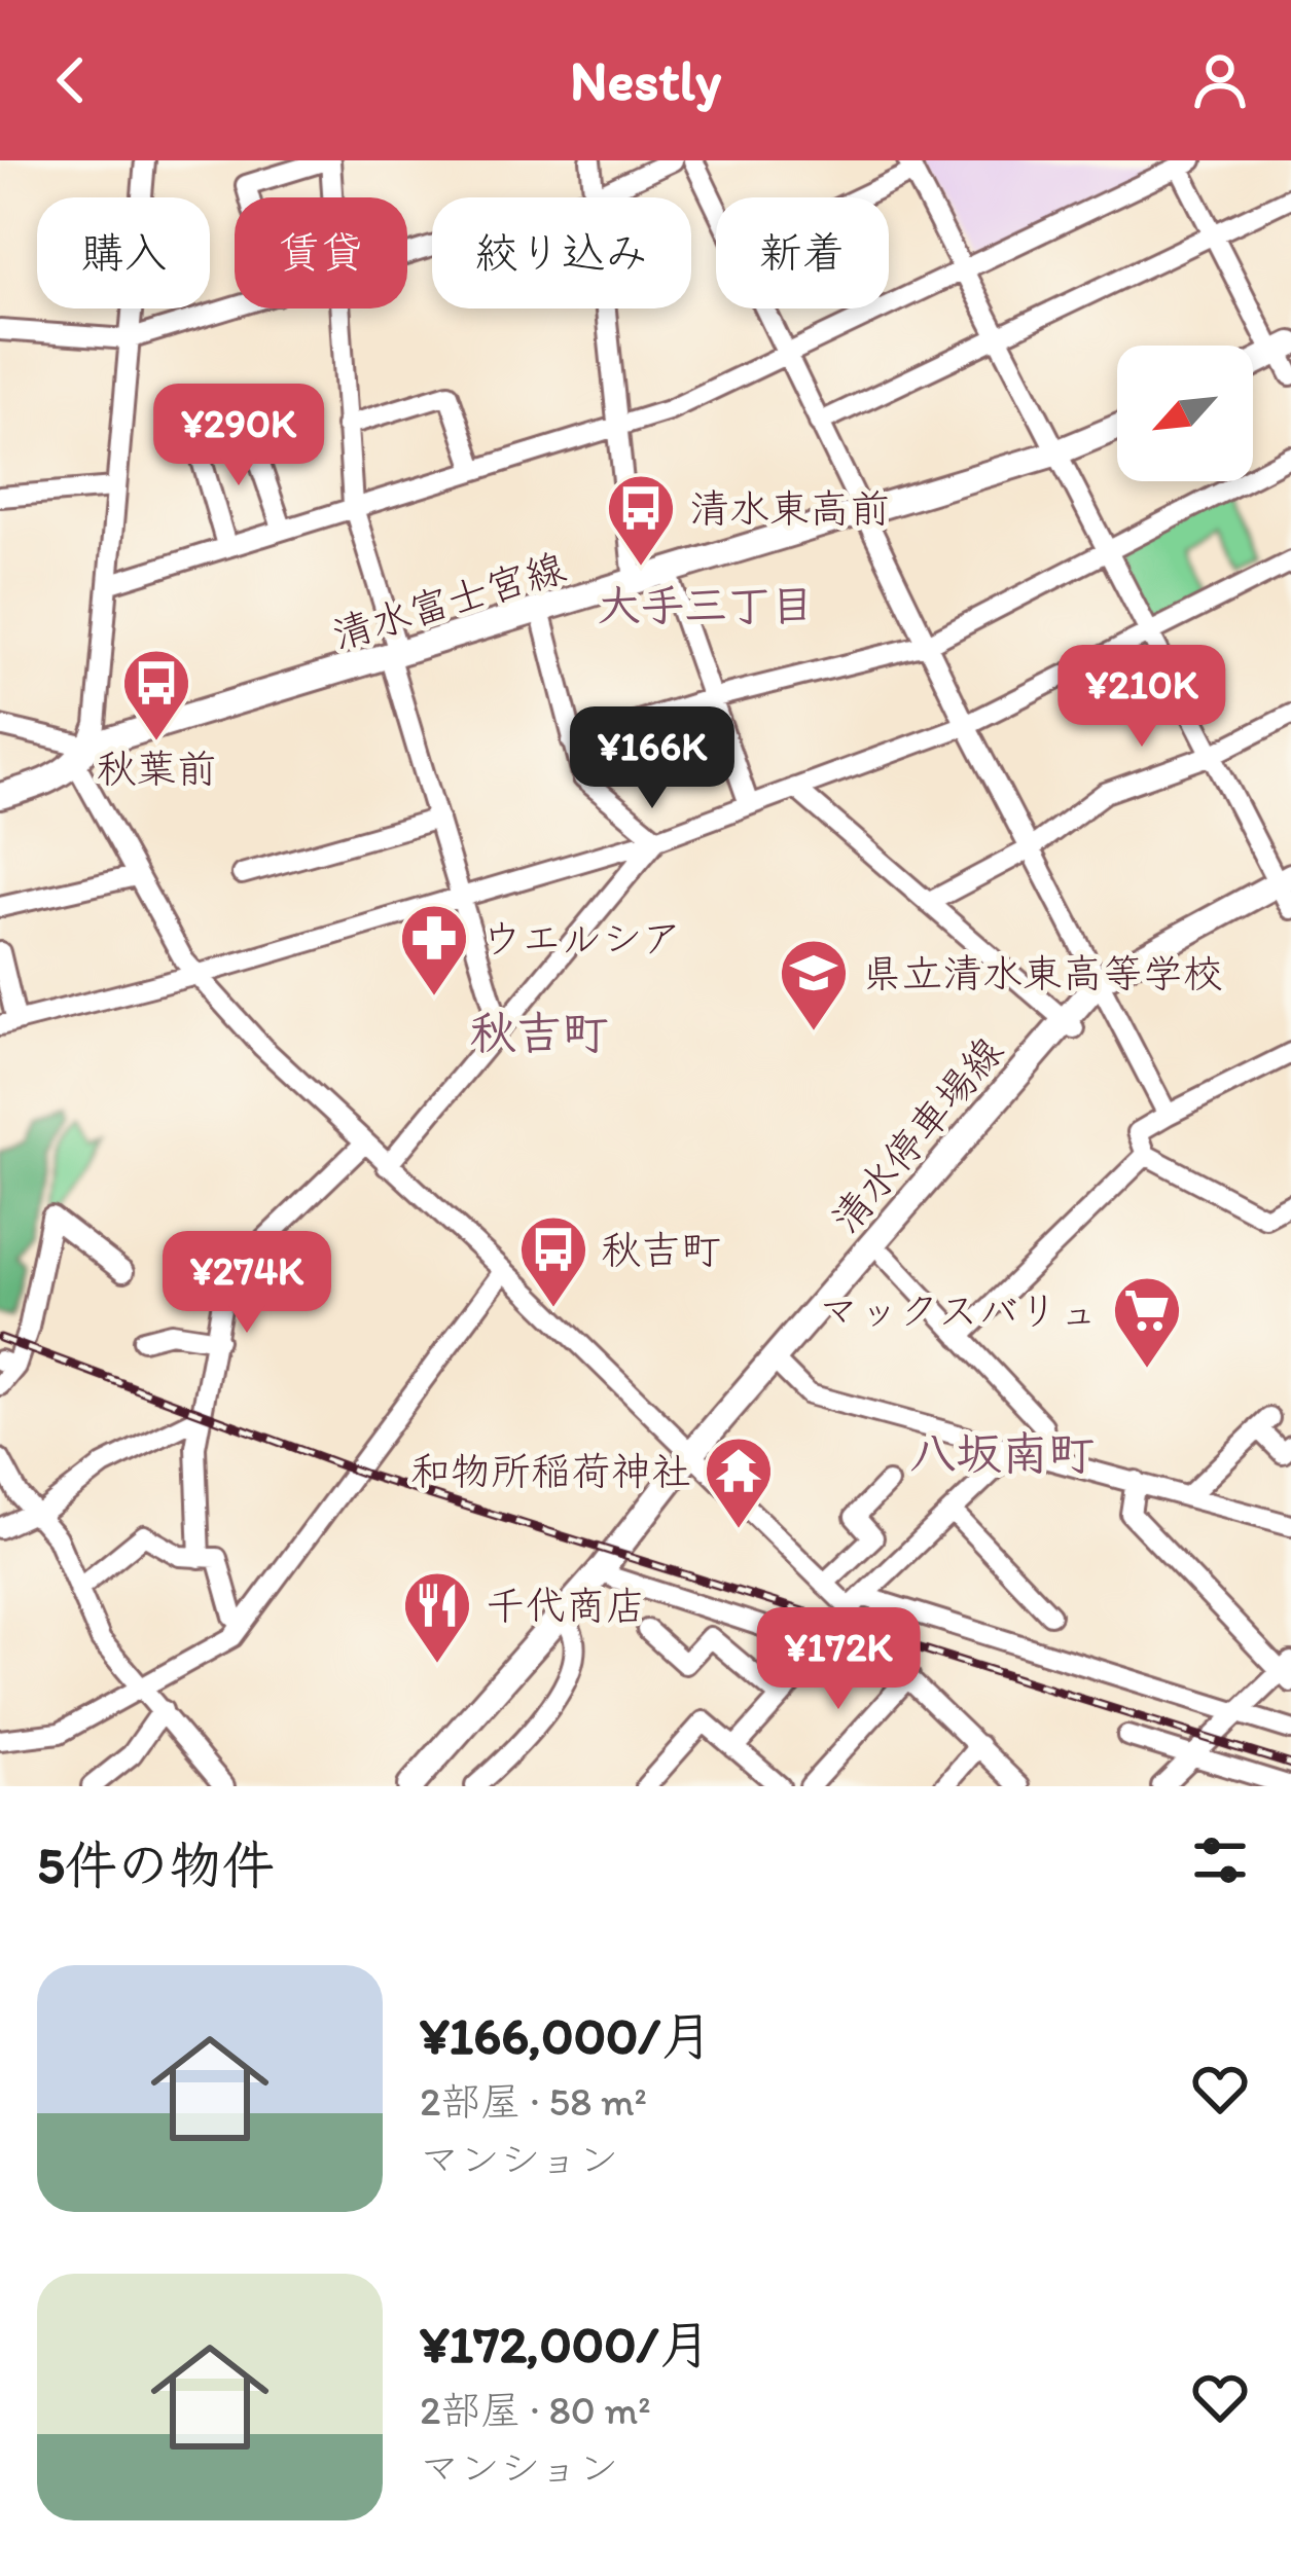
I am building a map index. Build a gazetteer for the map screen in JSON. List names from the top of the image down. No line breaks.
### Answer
{"streets":{"main road":["清水富士宮線","清水停車場線"]},"districts":["大手三丁目","秋吉町","八坂南町"],"places":{"bus stop":["清水東高前","秋葉前","秋吉町"],"pharmacy":["ウエルシア"],"school or university":["県立清水東高等学校"],"supermarket":["マックスバリュ"],"temple":["和物所稲荷神社"],"restaurant":["千代商店"]},"north":"bottom left","page":{"header":"Nestly","chip":["購入","賃貸","絞り込み","新着"],"price":["¥290K","¥210K","¥166K","¥274K","¥172K"],"heading":"5件の物件","list":[{"name":"¥166,000/月","note":"2部屋 · 58 m² · マンション"},{"name":"¥172,000/月","note":"2部屋 · 80 m² · マンション"}]}}
